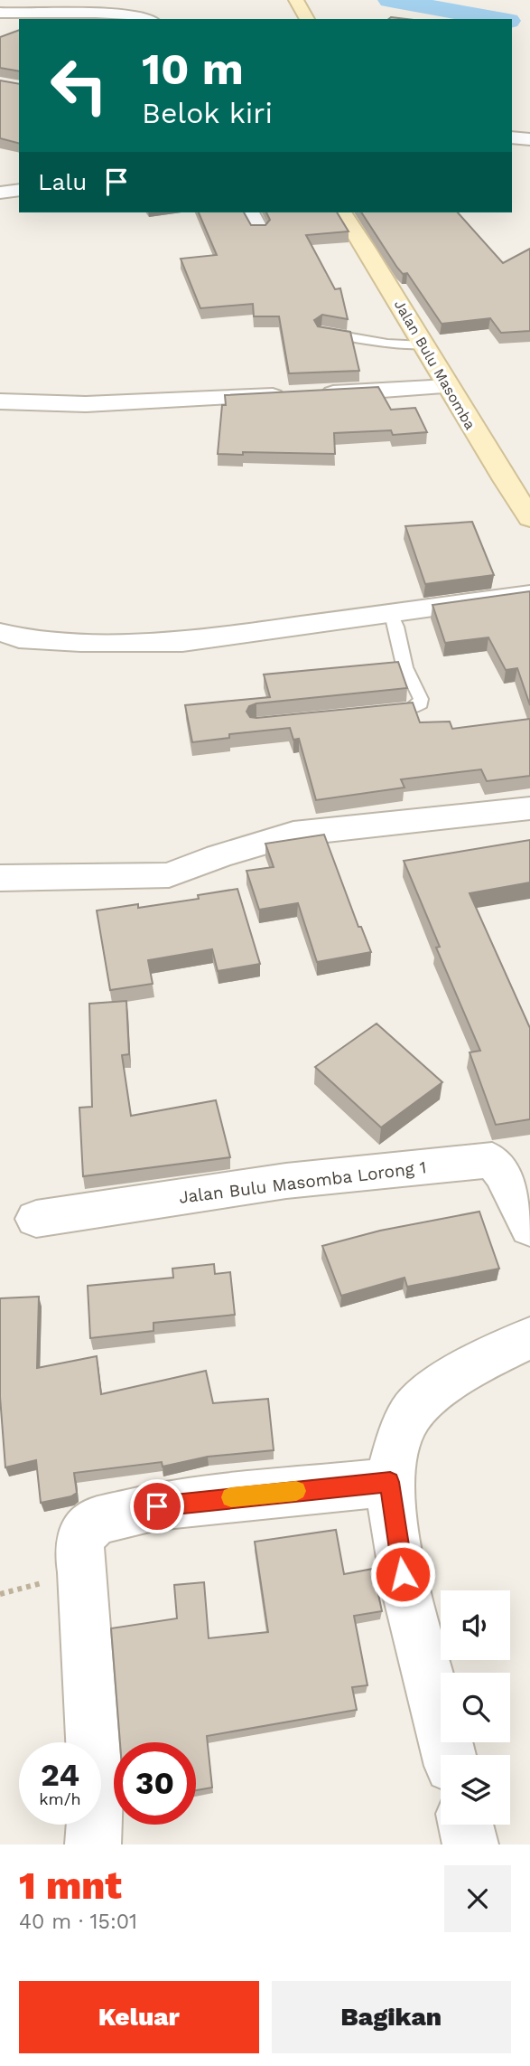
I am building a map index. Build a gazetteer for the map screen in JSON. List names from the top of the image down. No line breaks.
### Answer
{"streets":{"street":["Jalan Bulu Masomba","Jalan Bulu Masomba Lorong 1"]},"page":{"turn":["10 m","Belok kiri"],"then":"Lalu","speed":"24 km/h","limit":"30","heading":["1 mnt","40 m · 15:01"],"buttons":["Keluar","Bagikan"]}}
